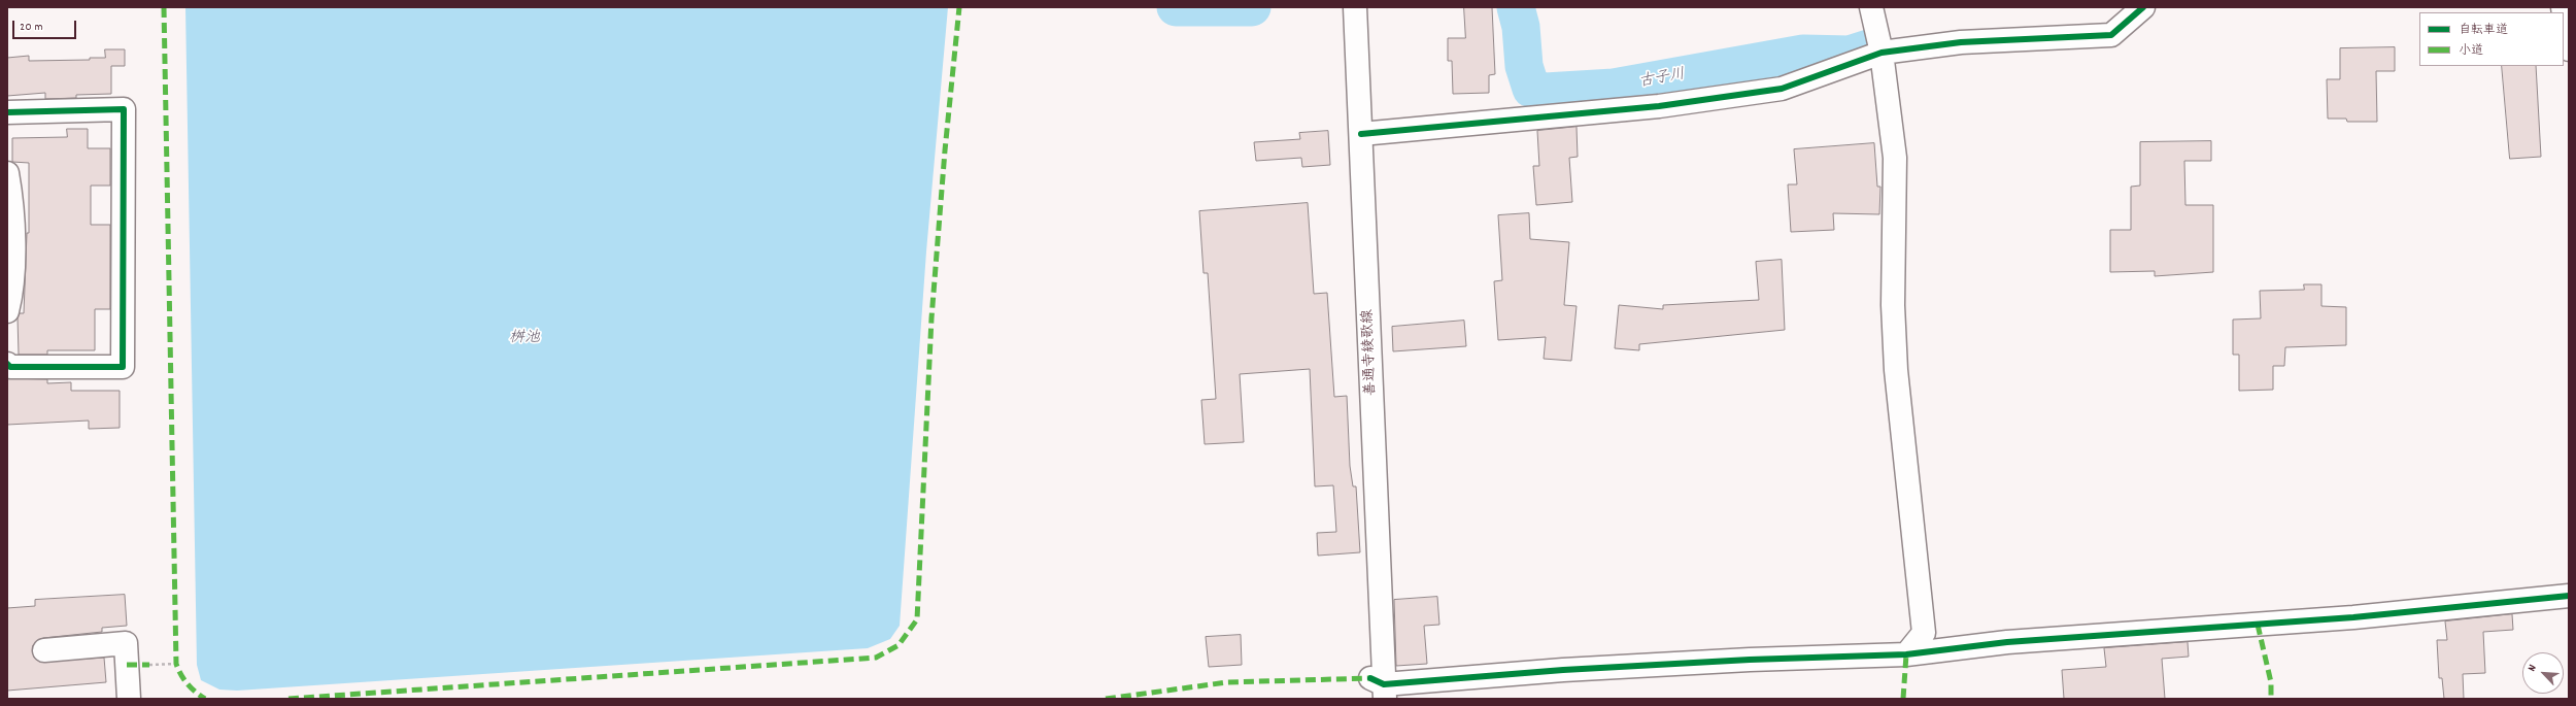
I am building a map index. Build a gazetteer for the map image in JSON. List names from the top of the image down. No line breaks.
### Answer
{"streets":{"street":["善通寺綾歌線"]},"water":["古子川","桝池"],"legend":["自転車道","小道"],"scale_bar":"20 m","north":"top left"}
